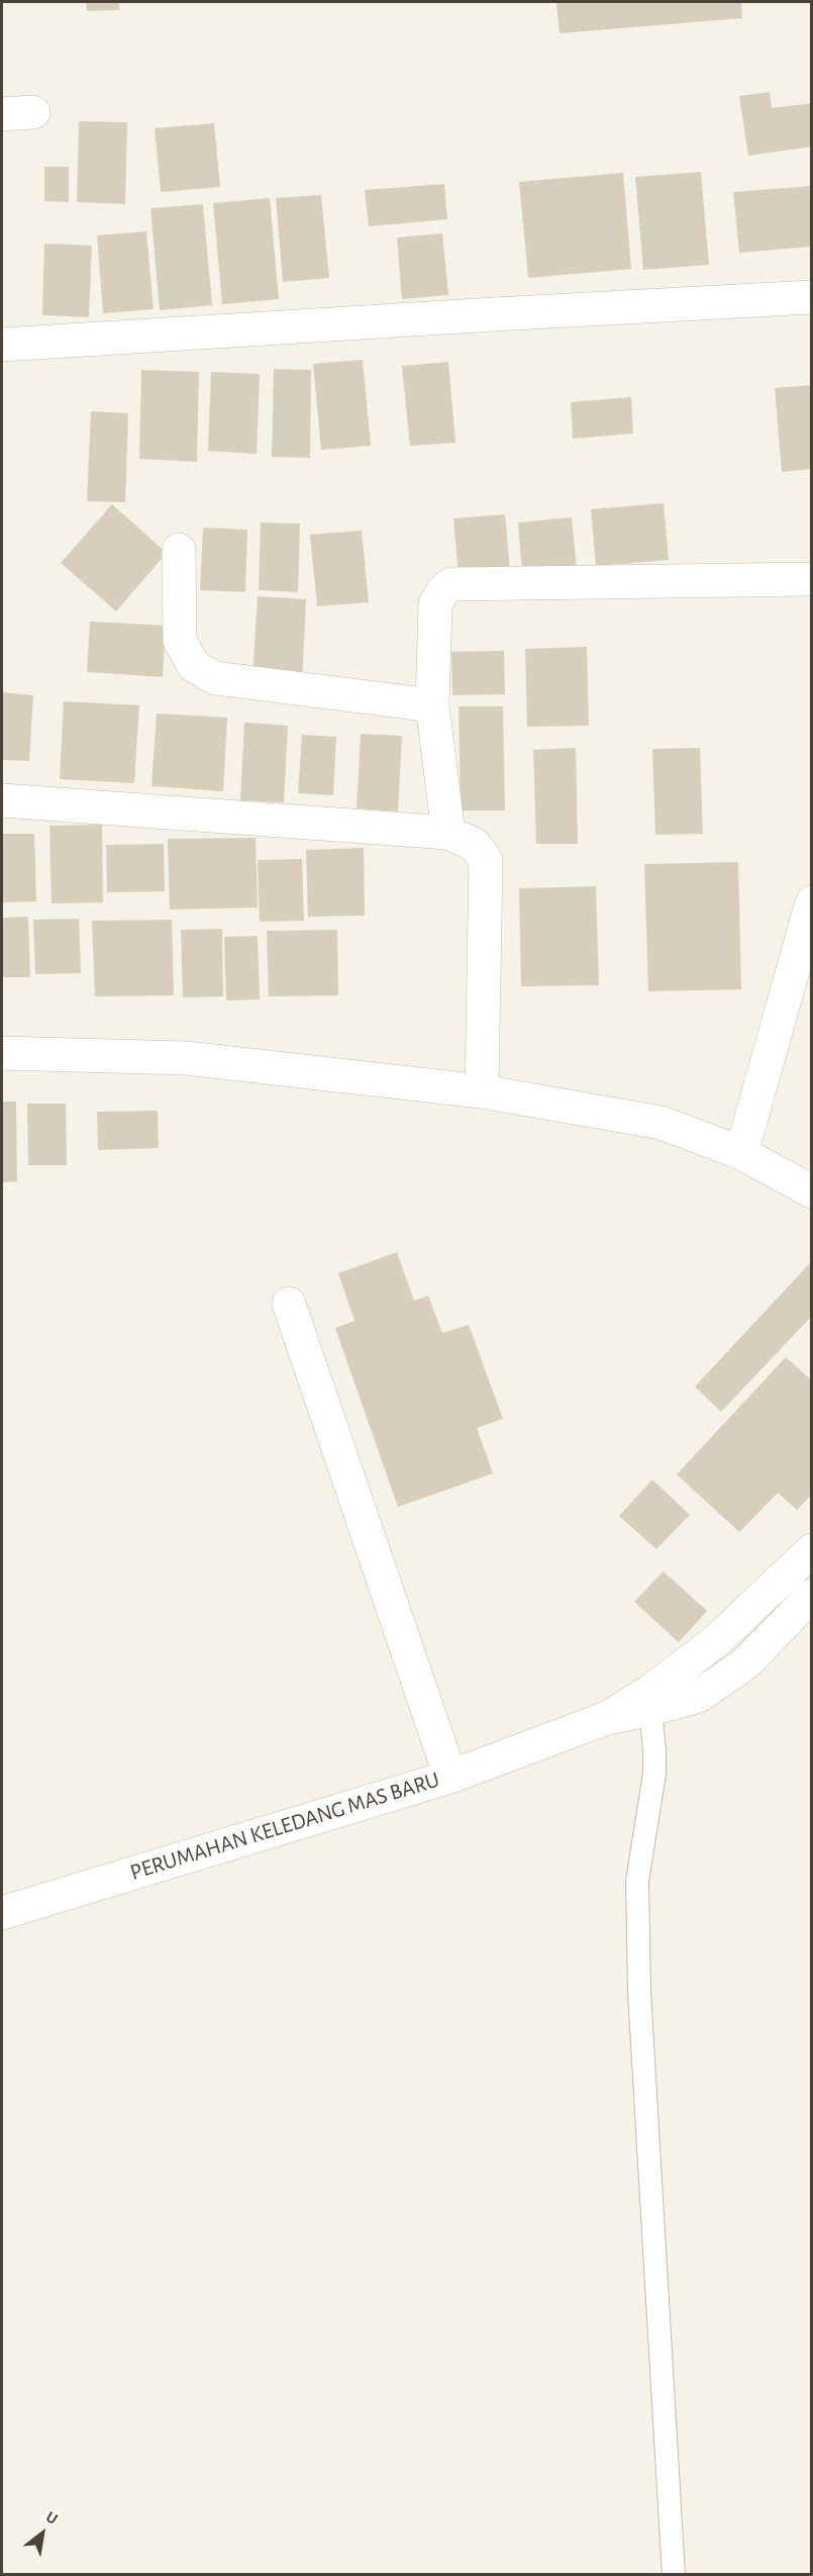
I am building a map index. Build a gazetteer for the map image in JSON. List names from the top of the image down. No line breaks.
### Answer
{"streets":{"street":["PERUMAHAN KELEDANG MAS BARU"]},"north":"top right"}
